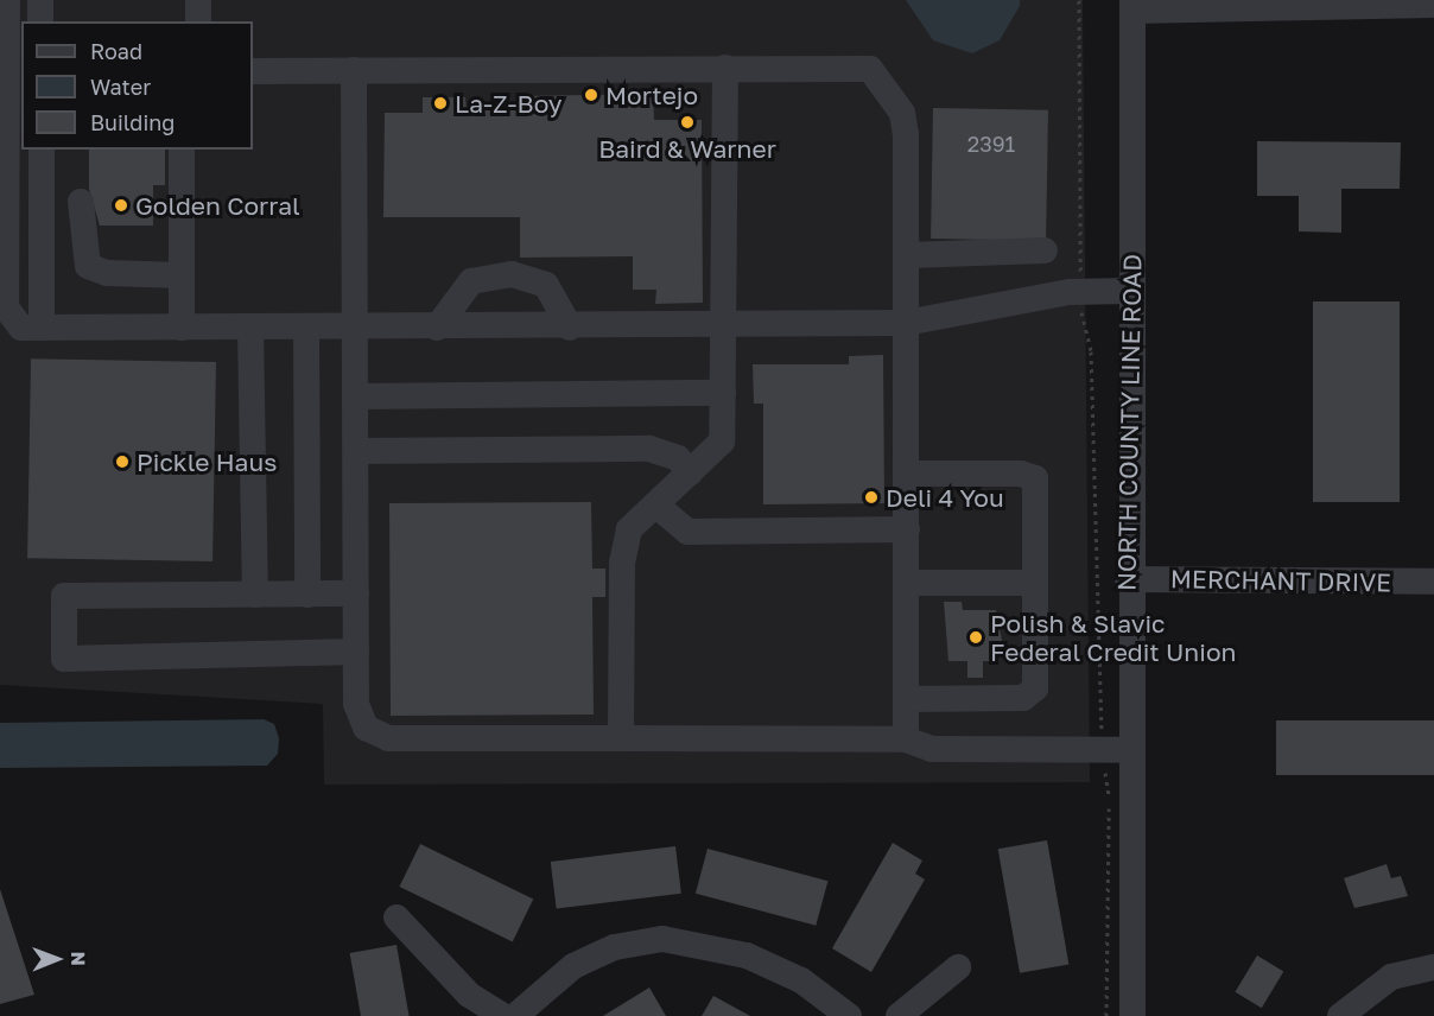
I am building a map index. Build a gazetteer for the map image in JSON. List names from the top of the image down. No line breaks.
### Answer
{"streets":{"street":["NORTH COUNTY LINE ROAD","MERCHANT DRIVE"]},"crossings":[["NORTH COUNTY LINE ROAD","MERCHANT DRIVE"]],"places":["Mortejo","La-Z-Boy","Baird & Warner","Golden Corral","Pickle Haus","Deli 4 You","Polish & Slavic Federal Credit Union"],"house_numbers":["2391"],"legend":["Road","Water","Building"],"north":"right"}
